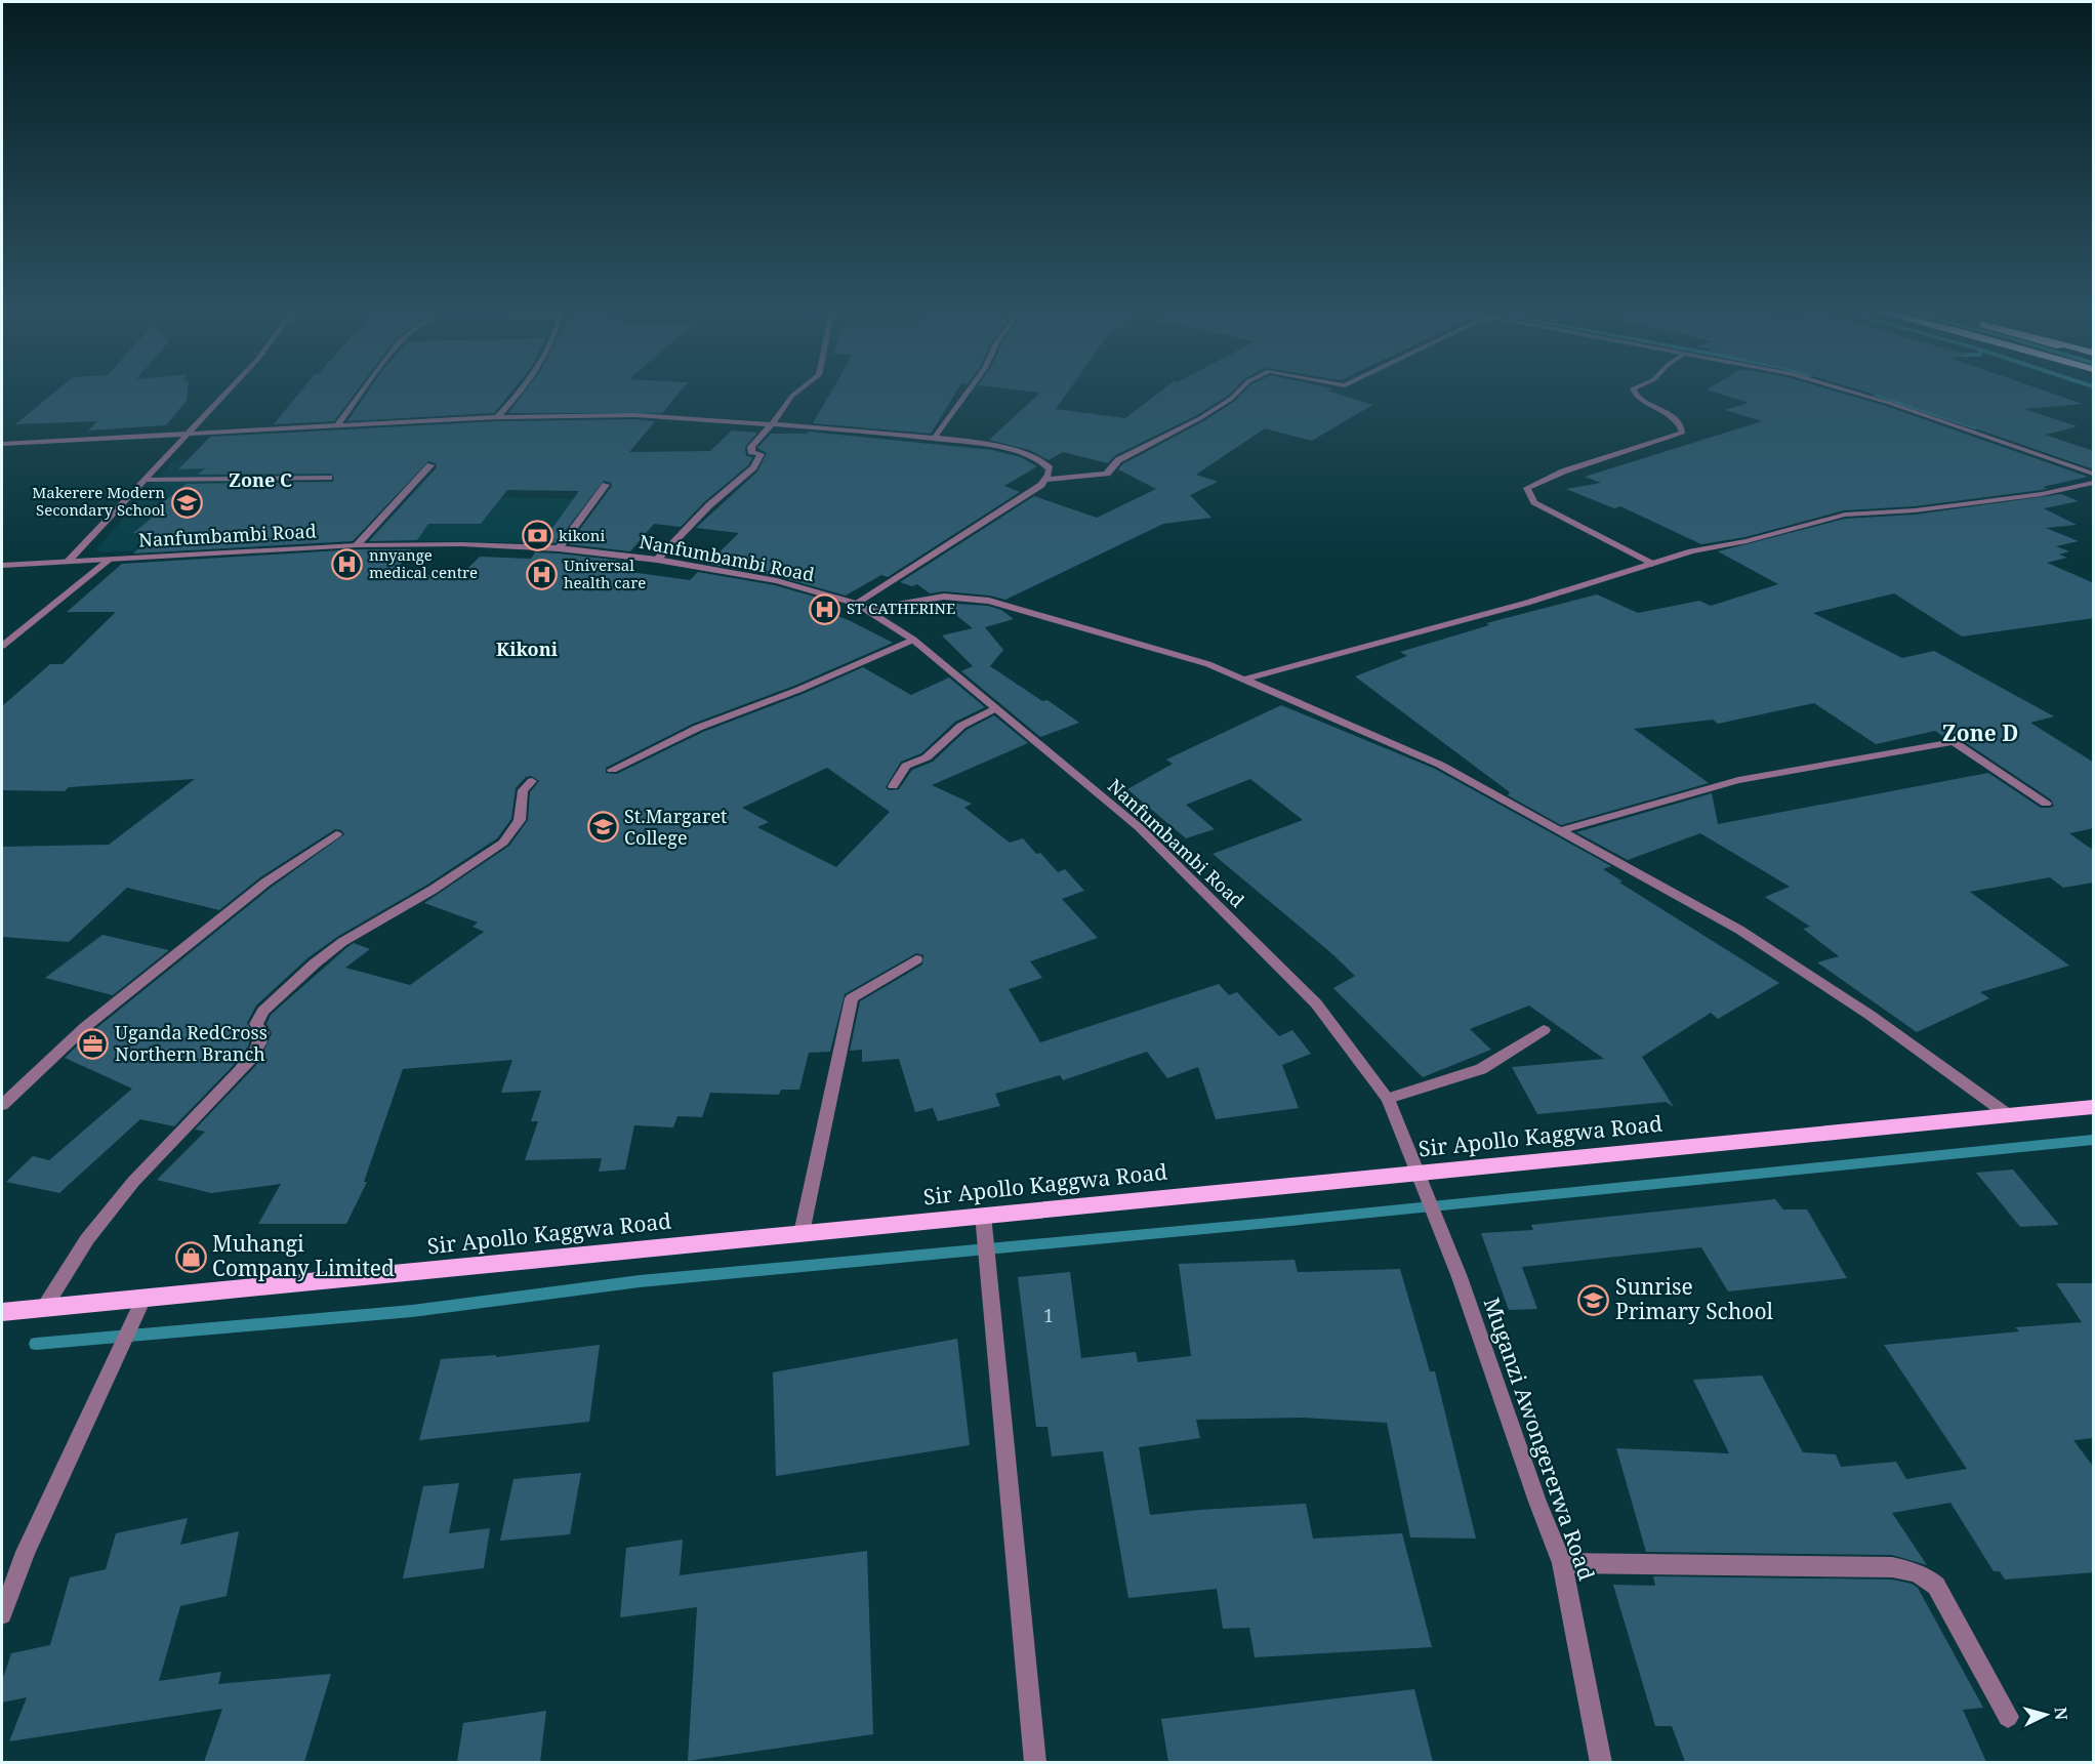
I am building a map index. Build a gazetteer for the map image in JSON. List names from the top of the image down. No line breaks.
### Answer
{"streets":{"main road":["Sir Apollo Kaggwa Road"],"street":["Nanfumbambi Road","Muganzi Awongererwa Road"]},"crossings":[["Nanfumbambi Road","Sir Apollo Kaggwa Road"],["Nanfumbambi Road","Muganzi Awongererwa Road"],["Sir Apollo Kaggwa Road","Muganzi Awongererwa Road"]],"districts":["Zone C","Kikoni","Zone D"],"places":{"school or university":["Makerere Modern Secondary School","St.Margaret College","Sunrise Primary School"],"bank":["kikoni"],"hospital":["nnyange medical centre","Universal health care","ST CATHERINE"],"office":["Uganda RedCross Northern Branch"],"shop":["Muhangi Company Limited"]},"house_numbers":["1"],"north":"right"}
